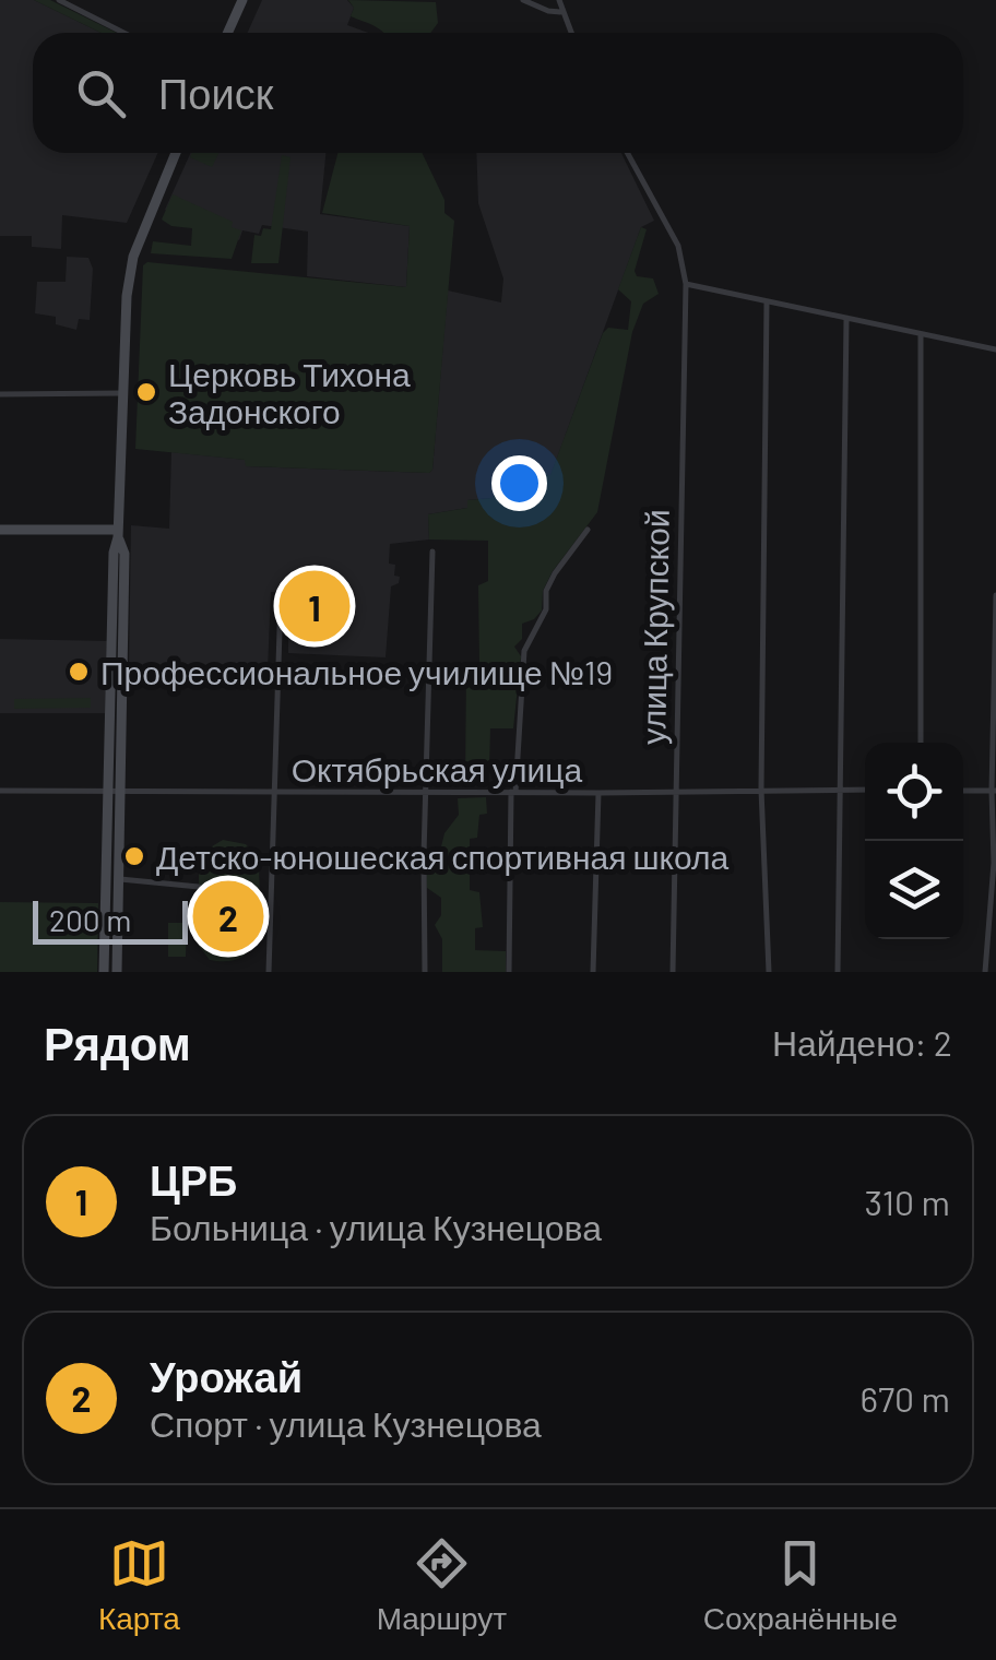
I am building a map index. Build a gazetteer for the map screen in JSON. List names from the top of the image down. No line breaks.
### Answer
{"streets":{"street":["улица Крупской","Октябрьская улица"]},"crossings":[["улица Крупской","Октябрьская улица"]],"places":["Церковь Тихона Задонского","Профессиональное училище №19","Детско-юношеская спортивная школа"],"scale_bar":"200 m","page":{"search":"Поиск","pins":["1","2"],"scale":"200 m","heading":["Рядом","Найдено: 2"],"list":[{"mark":"1","name":"ЦРБ","note":"Больница · улица Кузнецова","value":"310 m"},{"mark":"2","name":"Урожай","note":"Спорт · улица Кузнецова","value":"670 m"}],"nav":["Карта","Маршрут","Сохранённые"]}}
